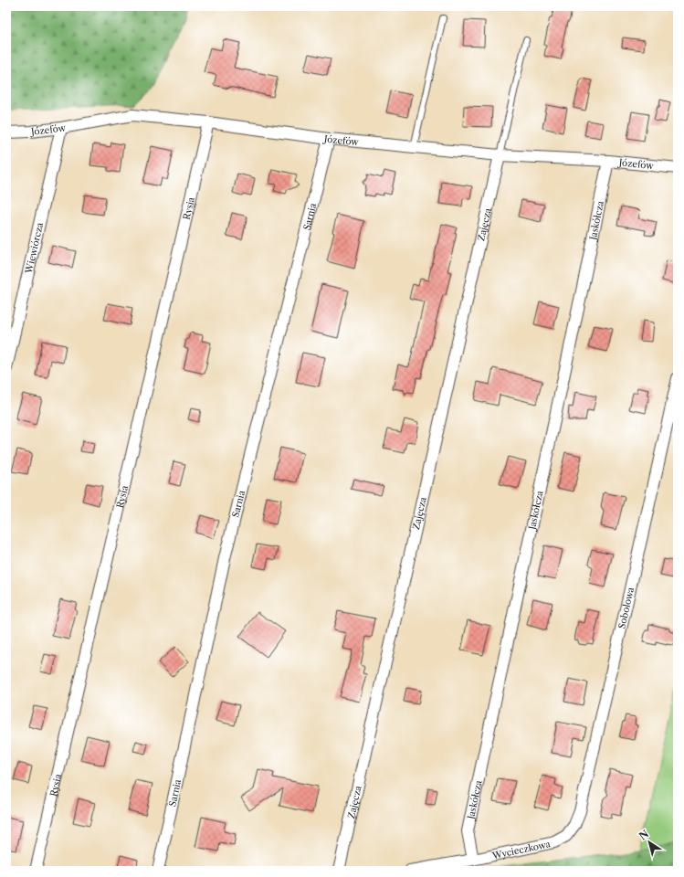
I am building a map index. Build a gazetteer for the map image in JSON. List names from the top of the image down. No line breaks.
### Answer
{"streets":{"street":["Józefów","Rysia","Sarnia","Jaskółcza","Zajęcza","Wiewiórcza","Sobolowa","Wycieczkowa"]},"crossings":[["Józefów","Rysia"],["Józefów","Sarnia"],["Józefów","Jaskółcza"],["Józefów","Zajęcza"],["Józefów","Wiewiórcza"],["Jaskółcza","Wycieczkowa"],["Sobolowa","Wycieczkowa"]],"north":"top left"}
